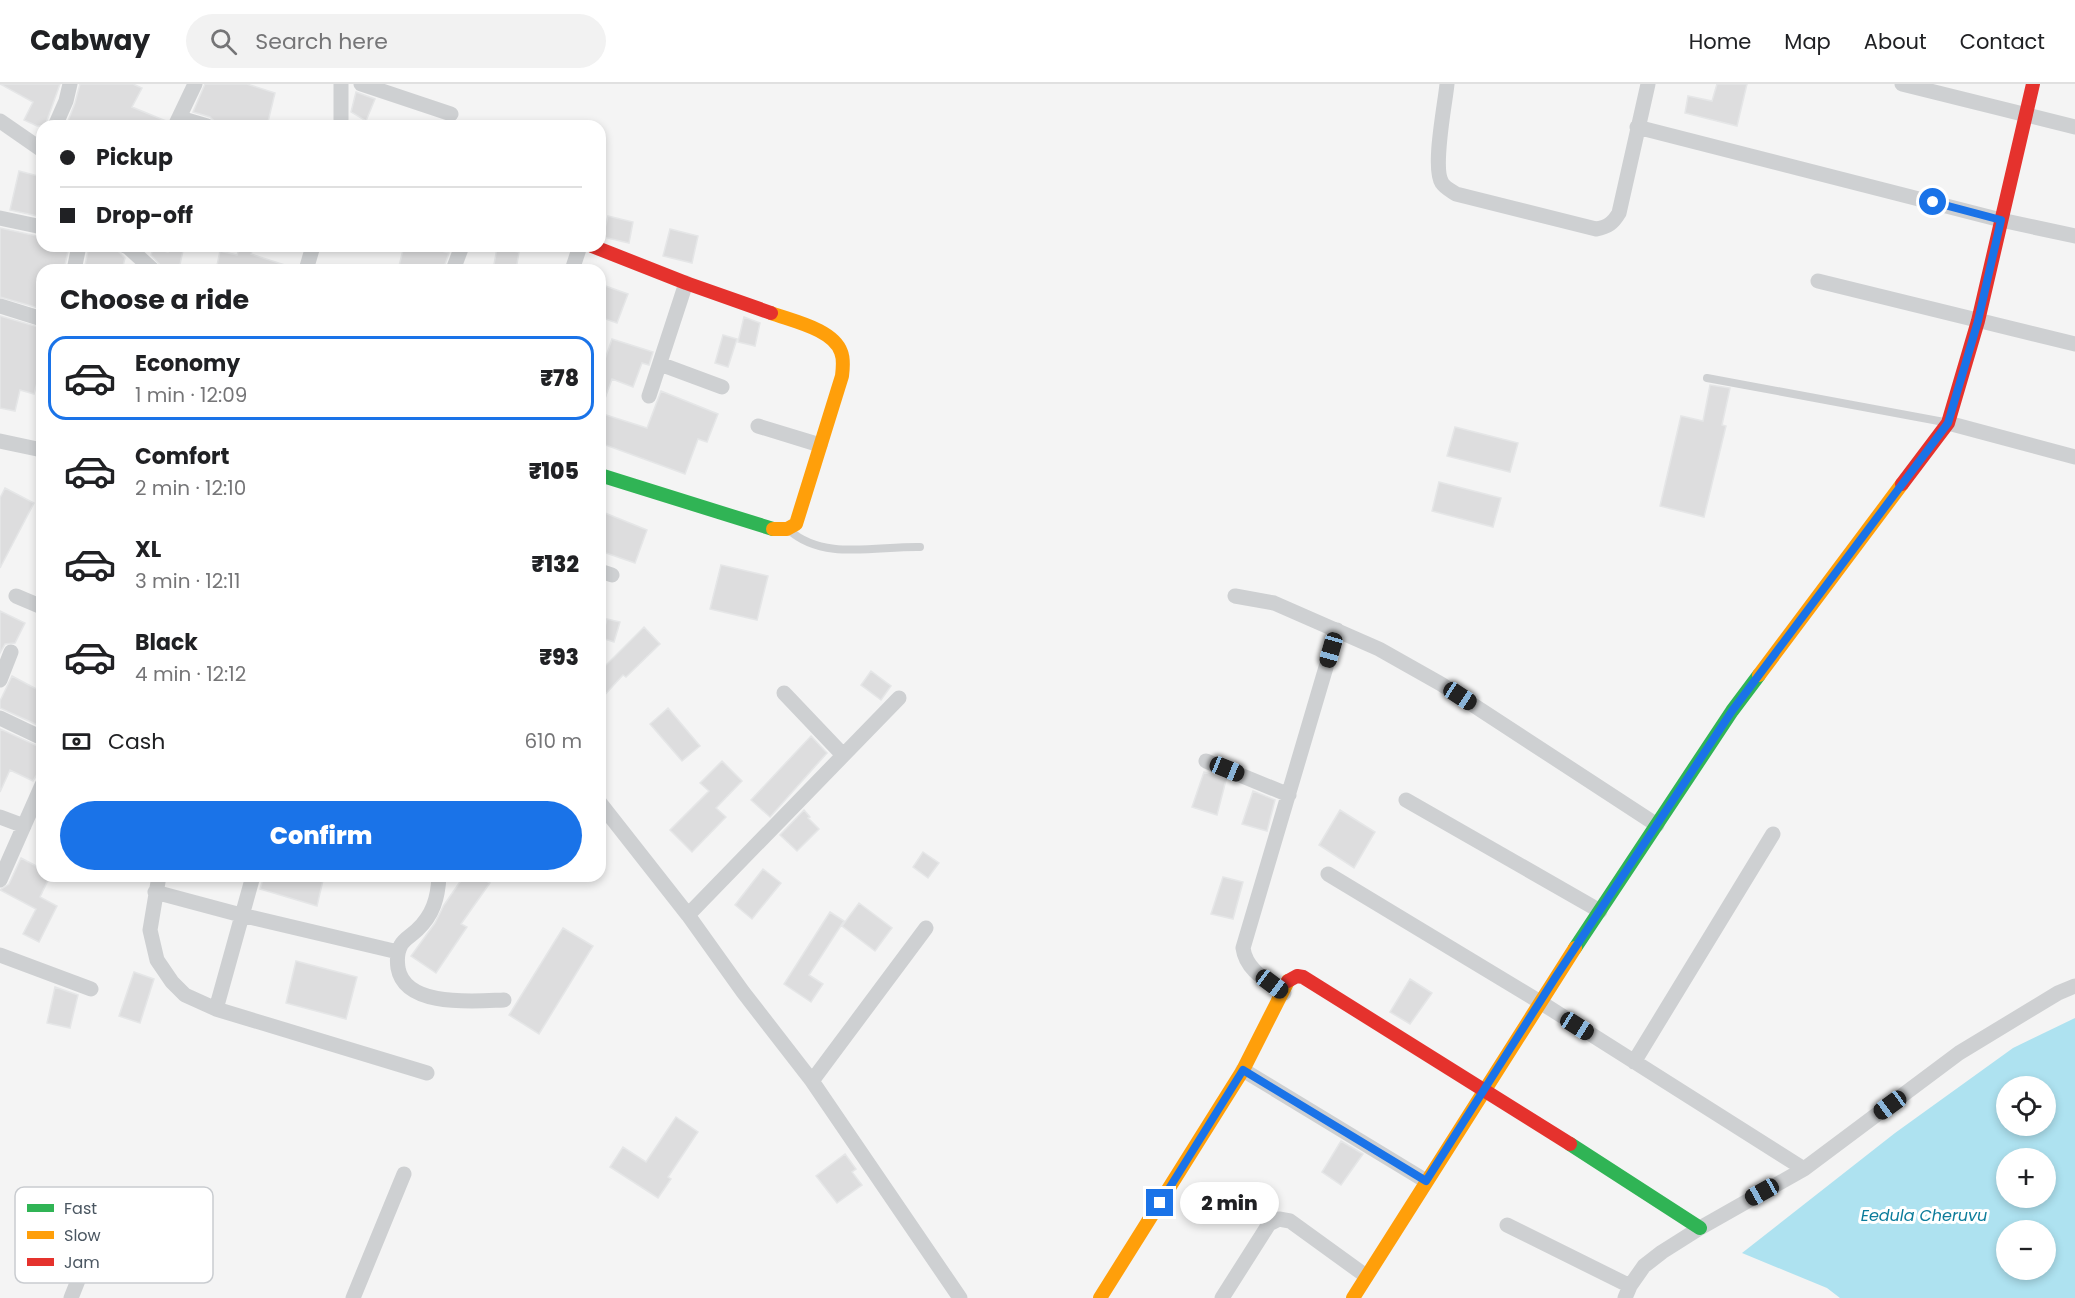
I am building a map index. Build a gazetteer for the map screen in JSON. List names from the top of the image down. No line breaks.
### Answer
{"water":["Eedula Cheruvu"],"legend":["Fast","Slow","Jam"],"page":{"header":"Cabway","search":"Search here","nav":["Home","Map","About","Contact"],"banner":["Pickup","Drop-off"],"heading":"Choose a ride","list":[{"name":"Economy","note":"1 min · 12:09","value":"₹78"},{"name":"Comfort","note":"2 min · 12:10","value":"₹105"},{"name":"XL","note":"3 min · 12:11","value":"₹132"},{"name":"Black","note":"4 min · 12:12","value":"₹93"}],"pay":["Cash","610 m"],"buttons":"Confirm","map_buttons":["+","−"],"bubble":"2 min"}}
